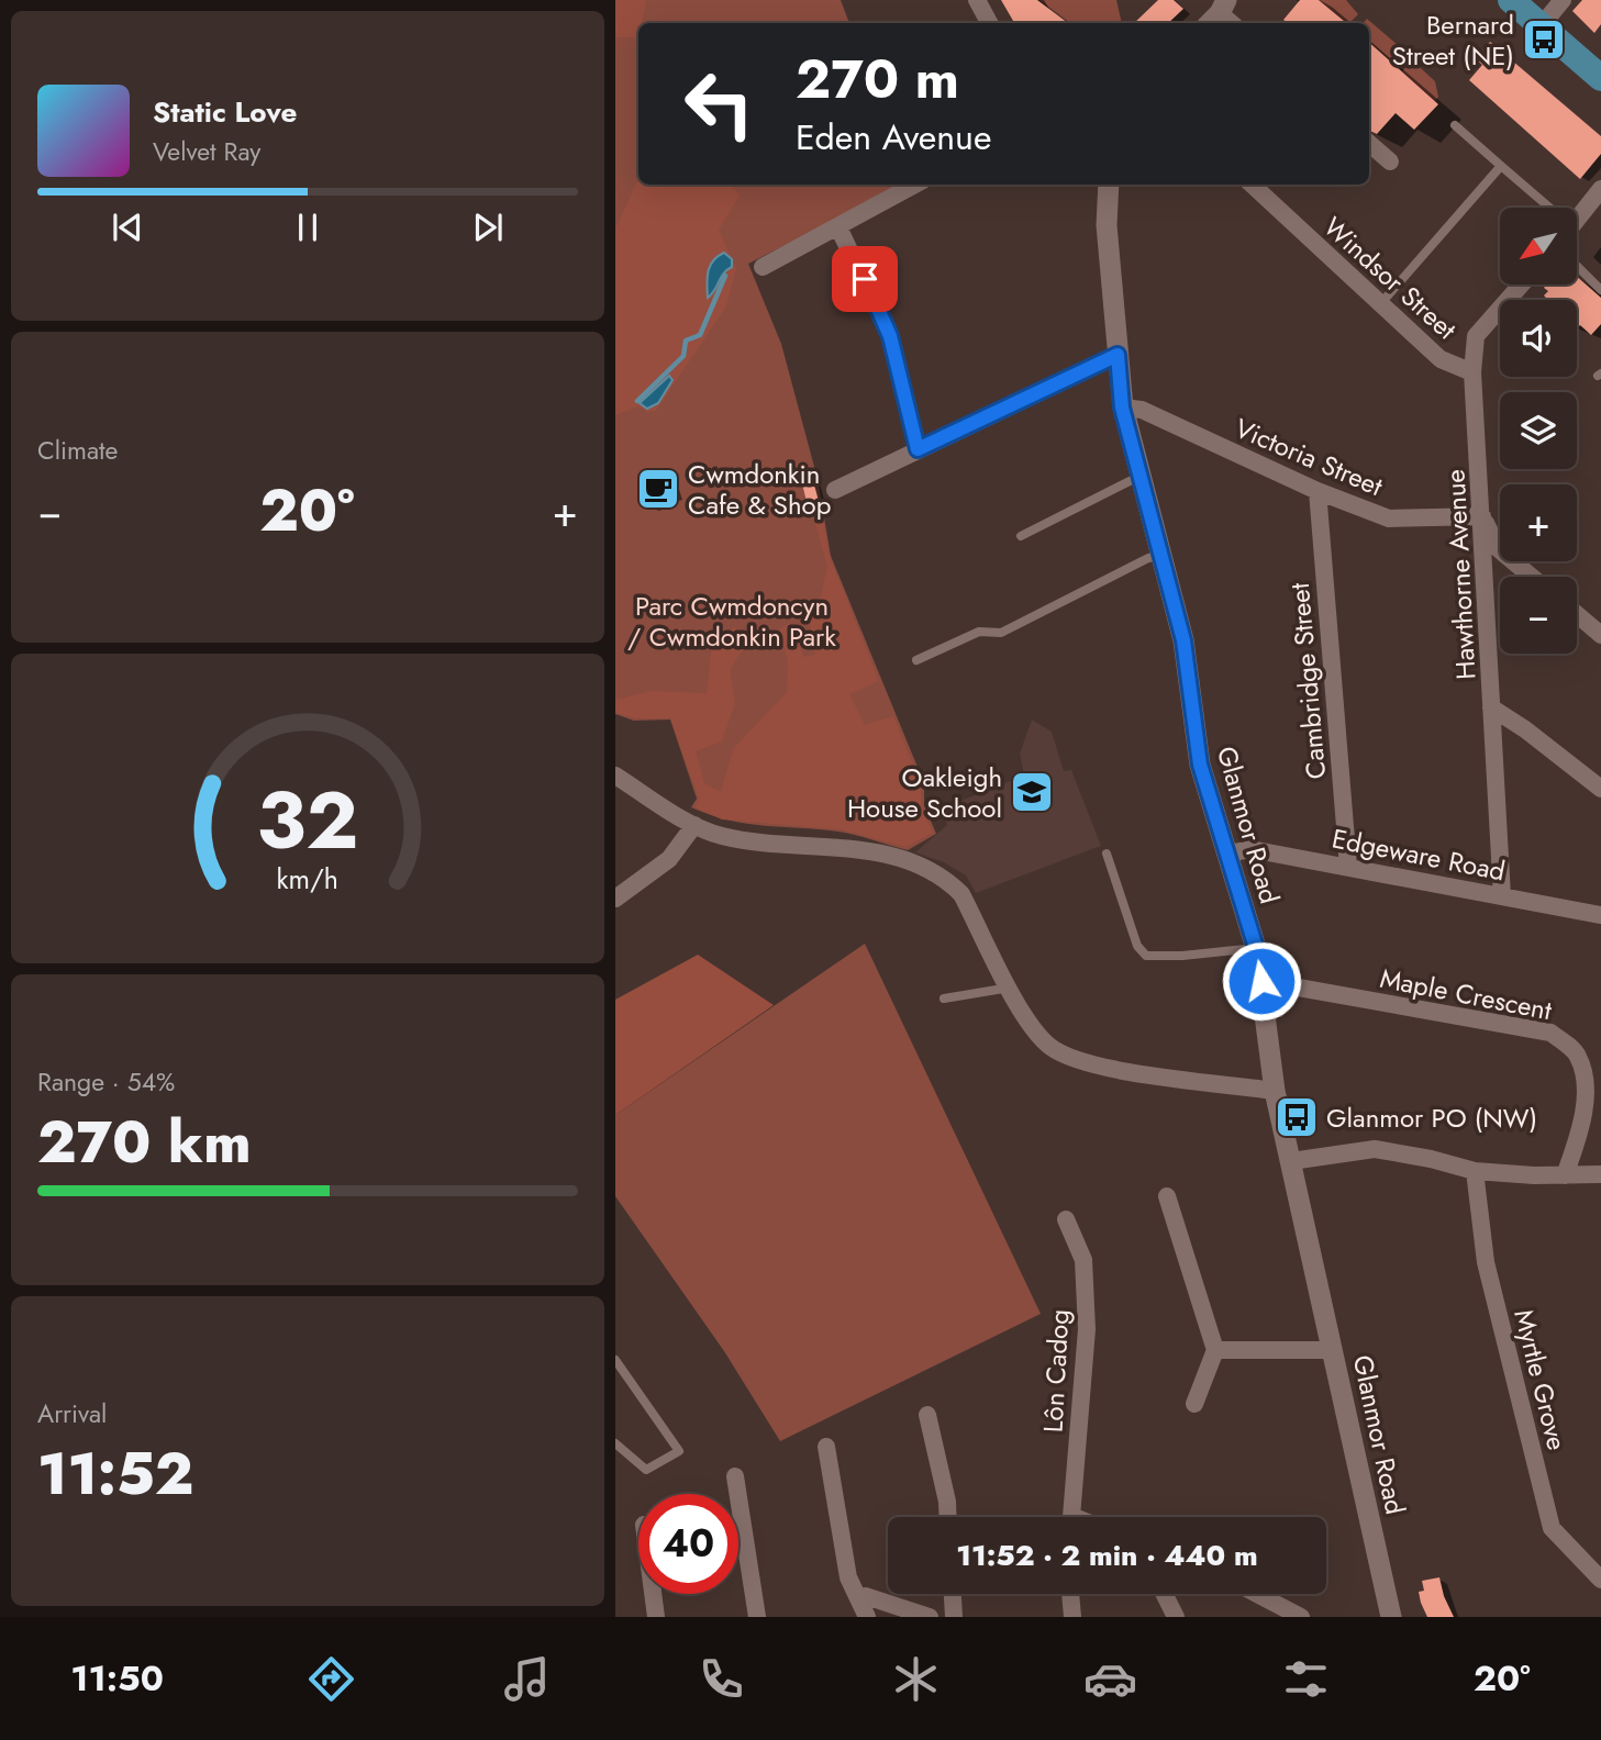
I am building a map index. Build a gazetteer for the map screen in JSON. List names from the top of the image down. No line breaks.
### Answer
{"streets":{"street":["Windsor Street","Victoria Street","Hawthorne Avenue","Cambridge Street","Glanmor Road","Edgeware Road","Maple Crescent","Lôn Cadog","Myrtle Grove"]},"crossings":[["Windsor Street","Hawthorne Avenue"],["Victoria Street","Hawthorne Avenue"],["Victoria Street","Cambridge Street"],["Victoria Street","Glanmor Road"],["Hawthorne Avenue","Edgeware Road"],["Cambridge Street","Edgeware Road"],["Glanmor Road","Edgeware Road"],["Glanmor Road","Maple Crescent"]],"parks":["Parc Cwmdoncyn / Cwmdonkin Park"],"places":{"bus stop":["Bernard Street (NE)","Glanmor PO (NW)"],"cafe":["Cwmdonkin Cafe & Shop"],"school or university":["Oakleigh House School"]},"north":"bottom left","page":{"turn":["270 m","Eden Avenue"],"song":["Static Love","Velvet Ray"],"map_buttons":["+","−"],"tile":["Climate",["Range · 54%","270 km"],["Arrival","11:52"]],"heat":["−","20°","+"],"limit":"40","trip":"11:52 · 2 min · 440 m","tabs":["11:50","20°"],"gauge":["32","km/h"]}}
